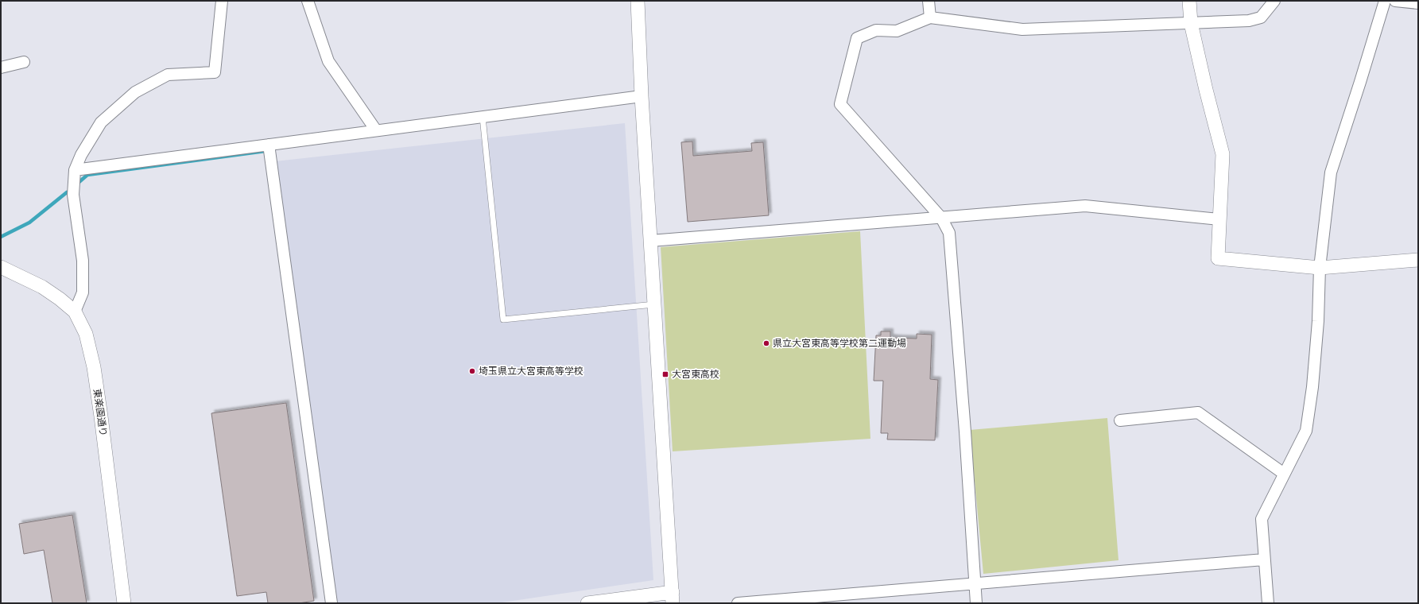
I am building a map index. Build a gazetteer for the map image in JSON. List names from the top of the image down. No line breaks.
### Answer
{"streets":{"street":["東楽園通り"]},"places":{"other":["県立大宮東高等学校第二運動場","埼玉県立大宮東高等学校"],"transit":["大宮東高校"]}}
